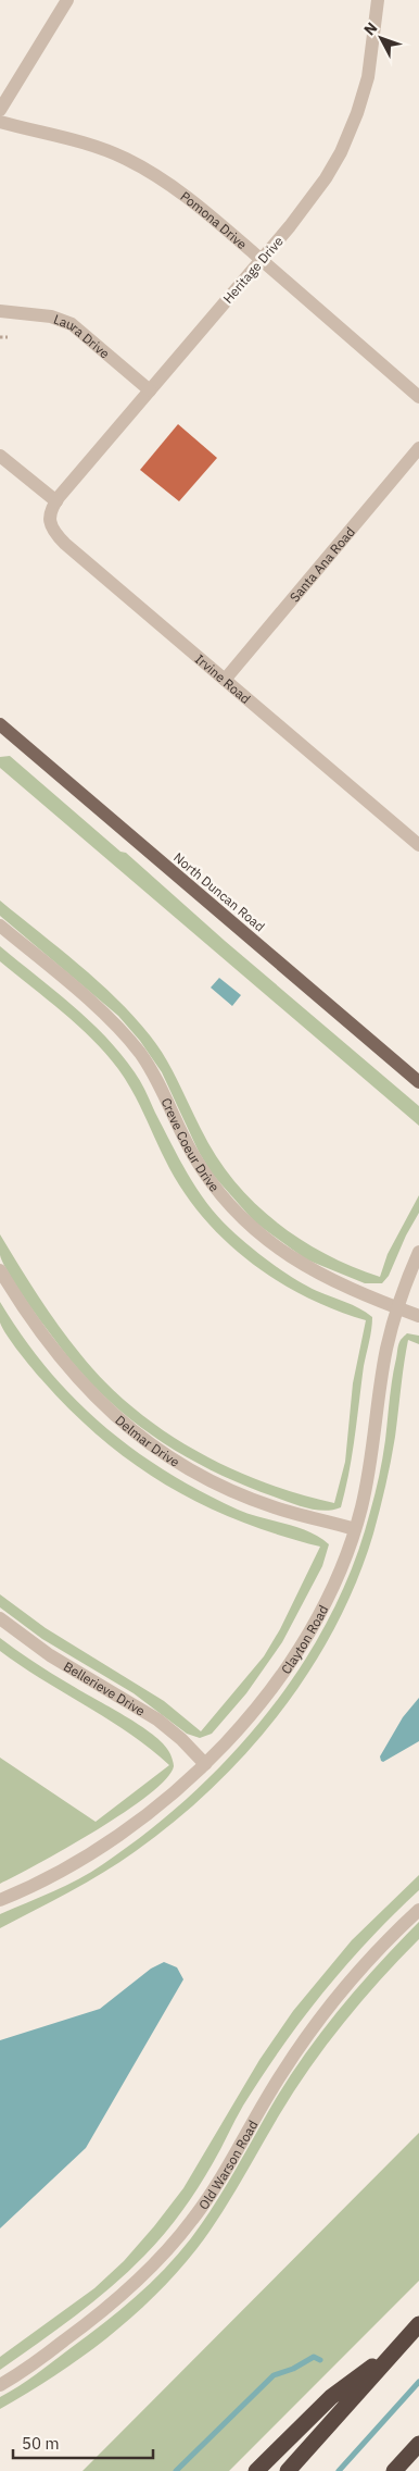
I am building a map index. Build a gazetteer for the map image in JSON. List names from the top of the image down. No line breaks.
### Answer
{"streets":{"main road":["North Duncan Road"],"street":["Pomona Drive","Heritage Drive","Laura Drive","Santa Ana Road","Irvine Road","Creve Coeur Drive","Delmar Drive","Clayton Road","Bellerieve Drive","Old Warson Road"]},"crossings":[["Pomona Drive","Heritage Drive"],["Heritage Drive","Laura Drive"],["Heritage Drive","Irvine Road"],["Santa Ana Road","Irvine Road"],["Creve Coeur Drive","Clayton Road"],["Delmar Drive","Clayton Road"],["Clayton Road","Bellerieve Drive"]],"scale_bar":"50 m","north":"top left"}
